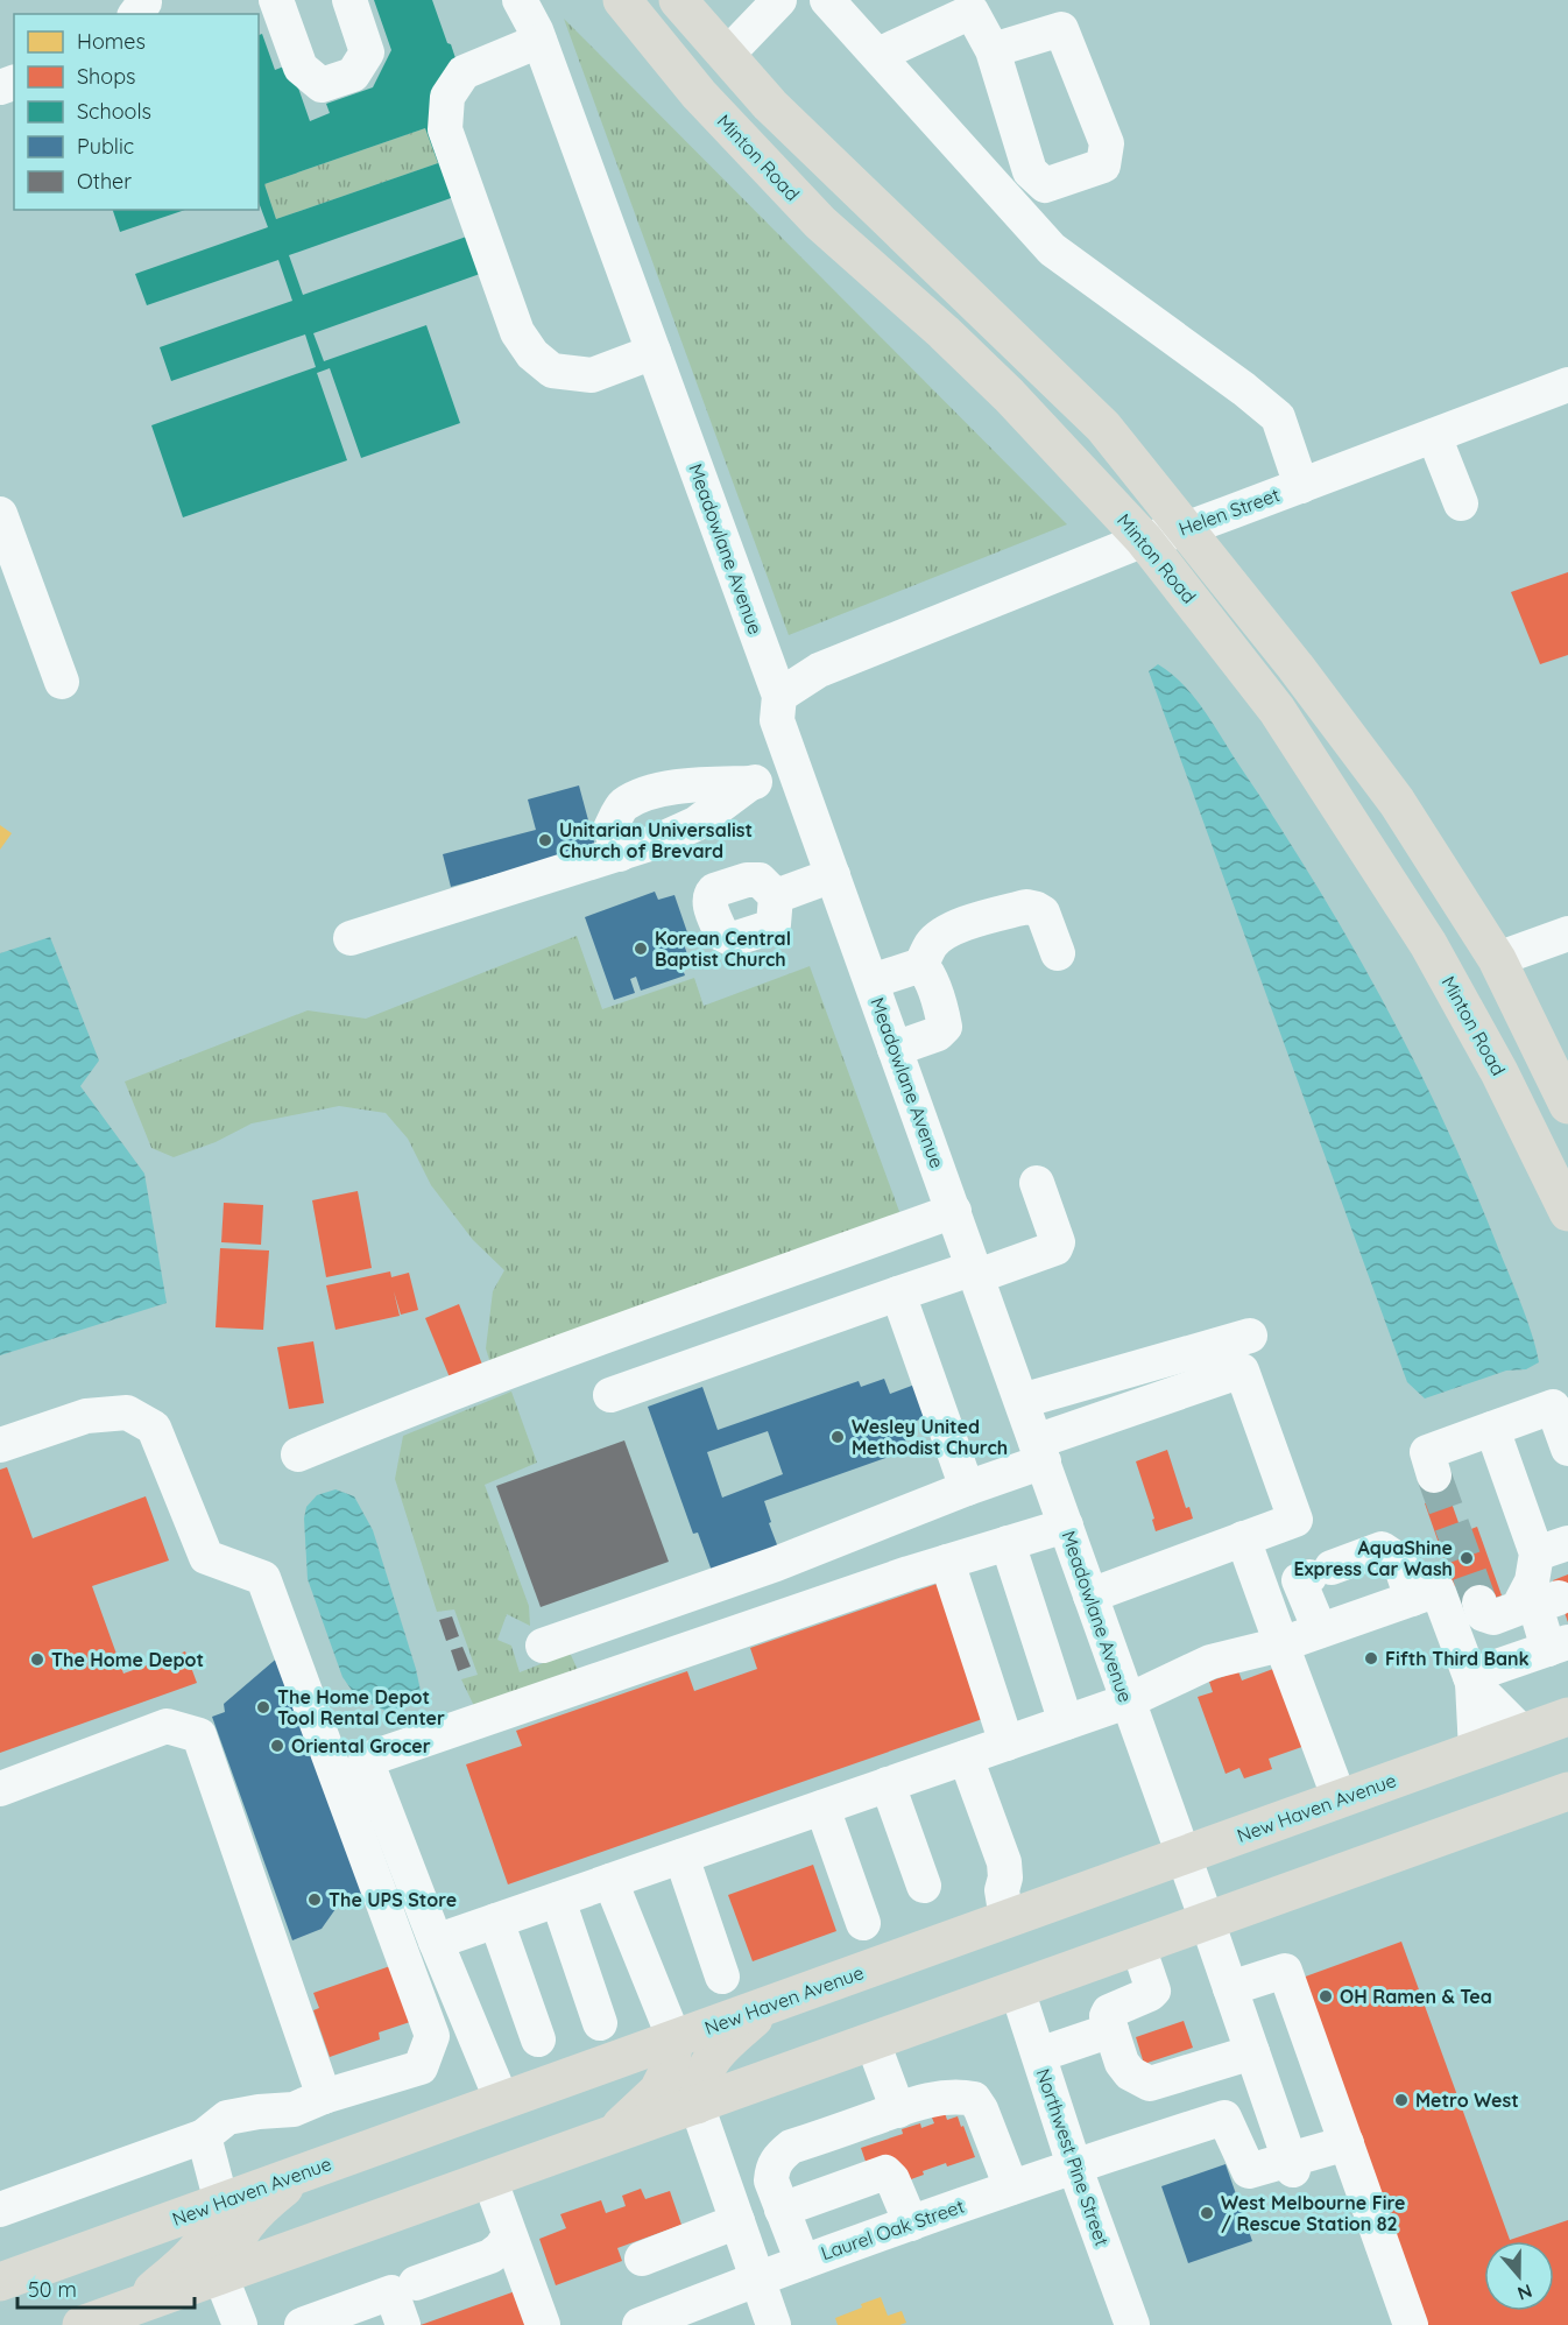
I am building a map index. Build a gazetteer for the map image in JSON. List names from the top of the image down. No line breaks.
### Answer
{"streets":{"main road":["Minton Road","New Haven Avenue"],"street":["Helen Street","Meadowlane Avenue","Northwest Pine Street","Laurel Oak Street"]},"crossings":[["Minton Road","Helen Street"],["Helen Street","Meadowlane Avenue"],["Meadowlane Avenue","New Haven Avenue"],["Meadowlane Avenue","Laurel Oak Street"],["Northwest Pine Street","Laurel Oak Street"]],"places":["Unitarian Universalist Church of Brevard","Korean Central Baptist Church","Wesley United Methodist Church","AquaShine Express Car Wash","Fifth Third Bank","The Home Depot","The Home Depot Tool Rental Center","Oriental Grocer","The UPS Store","OH Ramen & Tea","Metro West","West Melbourne Fire / Rescue Station 82"],"legend":["Homes","Shops","Schools","Public","Other"],"scale_bar":"50 m","north":"bottom"}
